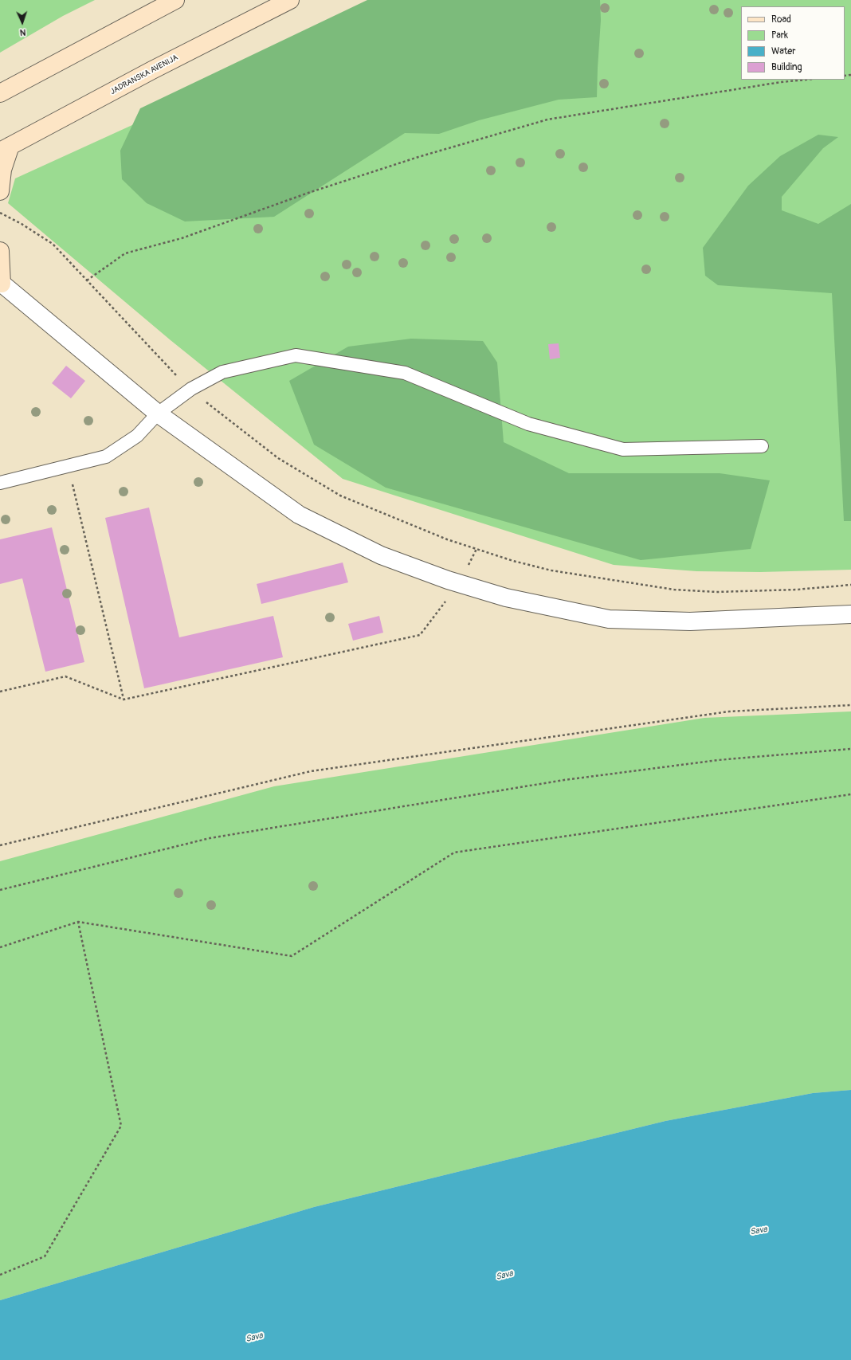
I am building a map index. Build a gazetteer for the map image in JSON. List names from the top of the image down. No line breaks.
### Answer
{"streets":{"main road":["JADRANSKA AVENIJA"]},"water":["Sava"],"legend":["Road","Park","Water","Building"],"north":"bottom"}
